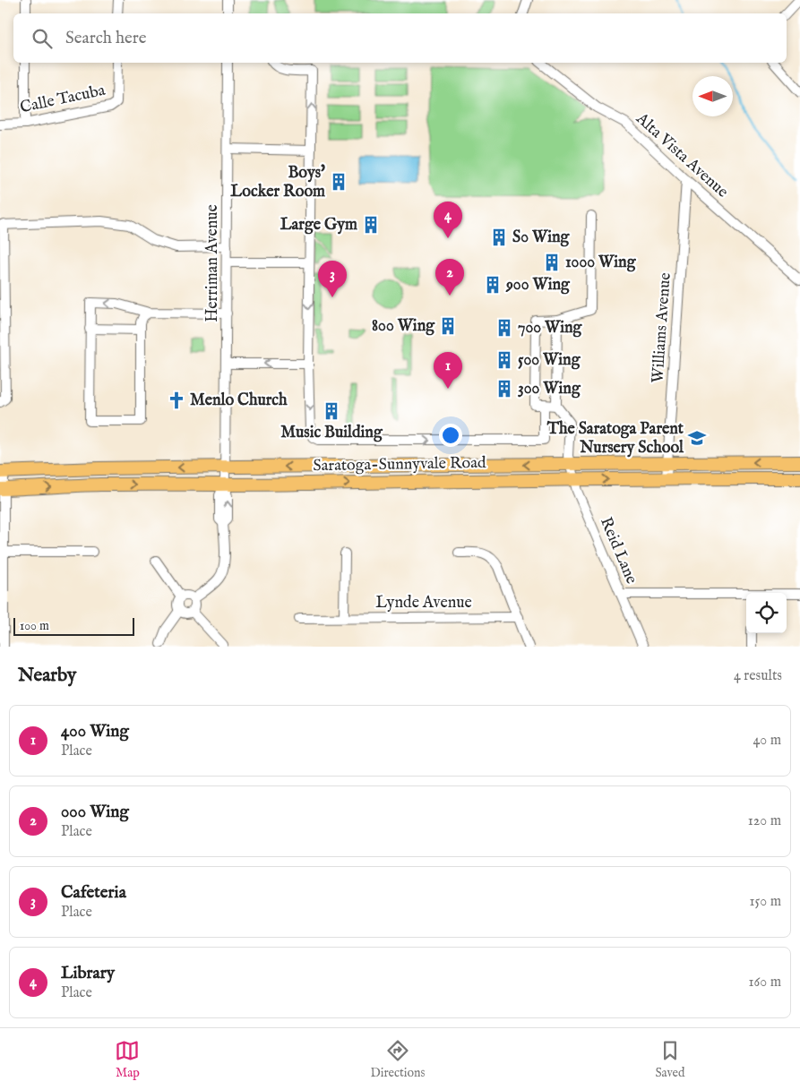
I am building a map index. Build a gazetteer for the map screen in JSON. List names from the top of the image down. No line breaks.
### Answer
{"streets":{"main road":["Saratoga-Sunnyvale Road"],"street":["Calle Tacuba","Alta Vista Avenue","Herriman Avenue","Williams Avenue","Reid Lane","Lynde Avenue"]},"crossings":[["Alta Vista Avenue","Williams Avenue"],["Herriman Avenue","Saratoga-Sunnyvale Road"],["Williams Avenue","Saratoga-Sunnyvale Road"],["Saratoga-Sunnyvale Road","Reid Lane"]],"places":{"building":["Boys' Locker Room","Large Gym","S0 Wing","1000 Wing","900 Wing","800 Wing","700 Wing","500 Wing","300 Wing","Music Building"],"church":["Menlo Church"],"school or university":["The Saratoga Parent Nursery School"]},"scale_bar":"100 m","north":"left","page":{"search":"Search here","pins":["4","2","3","1"],"scale":"100 m","heading":["Nearby","4 results"],"list":[{"mark":"1","name":"400 Wing","note":"Place","value":"40 m"},{"mark":"2","name":"000 Wing","note":"Place","value":"120 m"},{"mark":"3","name":"Cafeteria","note":"Place","value":"150 m"},{"mark":"4","name":"Library","note":"Place","value":"160 m"}],"nav":["Map","Directions","Saved"]}}
